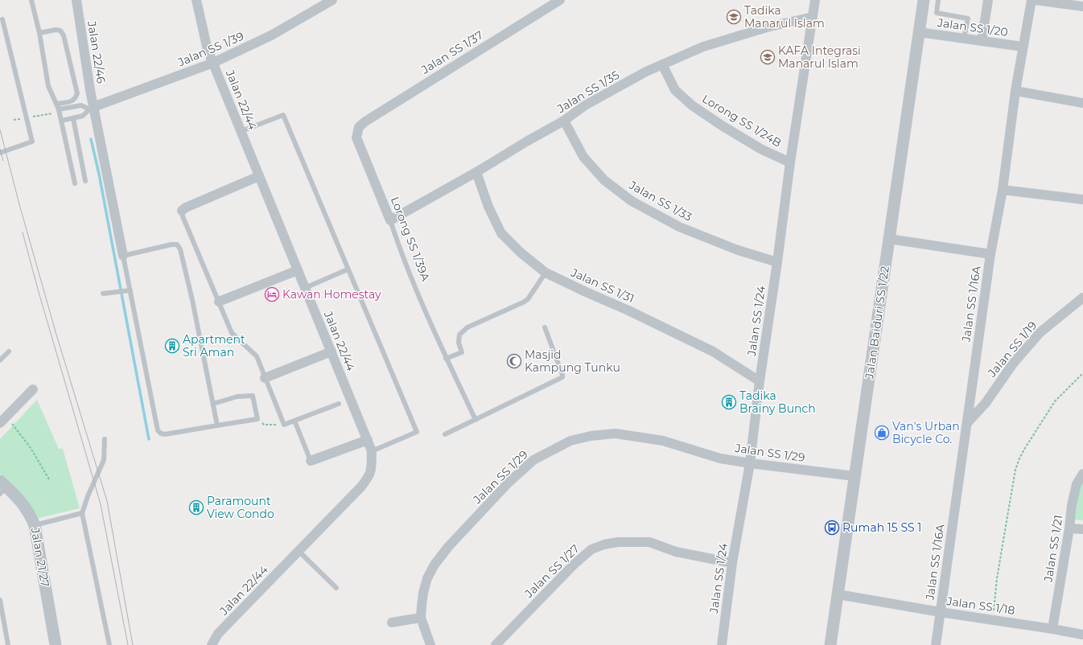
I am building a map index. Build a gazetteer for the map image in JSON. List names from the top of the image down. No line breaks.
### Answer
{"streets":{"street":["Jalan SS 1/20","Jalan SS 1/39","Jalan 22/46","Jalan SS 1/37","Jalan SS 1/35","Jalan 22/44","Lorong SS 1/24B","Jalan SS 1/33","Lorong SS 1/39A","Jalan SS 1/31","Jalan SS 1/16A","Jalan SS 1/24","Jalan Baiduri SS 1/22","Jalan SS 1/19","Jalan SS 1/29","Jalan SS 1/21","Jalan 21/27","Jalan SS 1/27","Jalan SS 1/18"]},"crossings":[["Jalan SS 1/20","Jalan SS 1/16A"],["Jalan SS 1/20","Jalan Baiduri SS 1/22"],["Jalan SS 1/39","Jalan 22/46"],["Jalan SS 1/39","Jalan 22/44"],["Jalan SS 1/37","Lorong SS 1/39A"],["Jalan SS 1/35","Lorong SS 1/24B"],["Jalan SS 1/35","Jalan SS 1/33"],["Jalan SS 1/35","Lorong SS 1/39A"],["Jalan SS 1/35","Jalan SS 1/31"],["Jalan SS 1/35","Jalan SS 1/24"],["Lorong SS 1/24B","Jalan SS 1/24"],["Jalan SS 1/33","Jalan SS 1/24"],["Jalan SS 1/31","Jalan SS 1/24"],["Jalan SS 1/16A","Jalan SS 1/19"],["Jalan SS 1/16A","Jalan SS 1/18"],["Jalan SS 1/24","Jalan SS 1/29"],["Jalan SS 1/24","Jalan SS 1/27"],["Jalan Baiduri SS 1/22","Jalan SS 1/29"],["Jalan Baiduri SS 1/22","Jalan SS 1/18"],["Jalan SS 1/21","Jalan SS 1/18"]],"places":{"school or university":["Tadika Manarul Islam","KAFA Integrasi Manarul Islam"],"hotel":["Kawan Homestay"],"building":["Apartment Sri Aman","Tadika Brainy Bunch","Paramount View Condo"],"mosque":["Masjid Kampung Tunku"],"shop":["Van's Urban Bicycle Co."],"bus stop":["Rumah 15 SS 1"]}}
